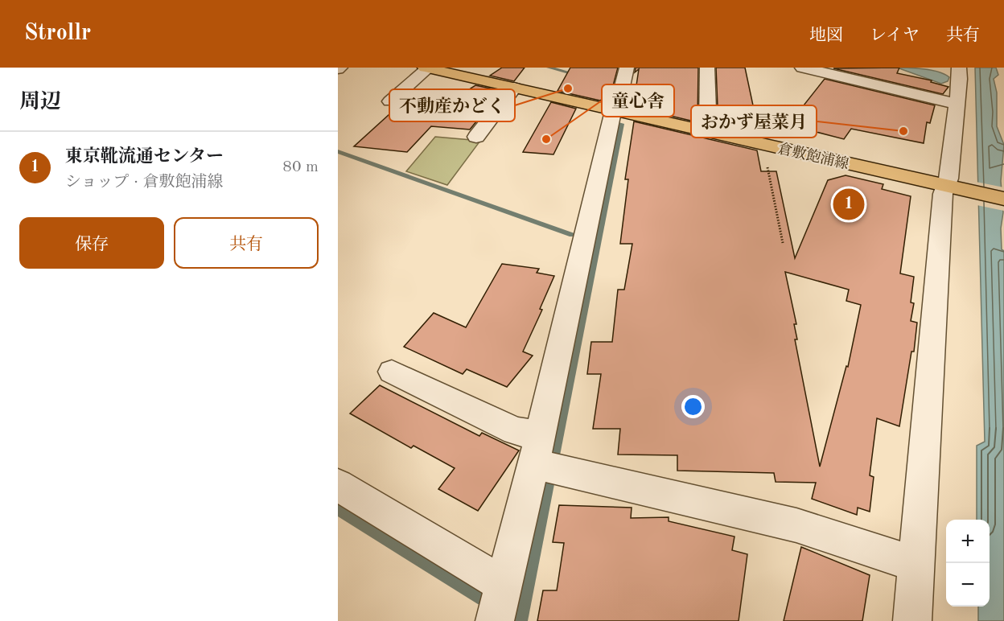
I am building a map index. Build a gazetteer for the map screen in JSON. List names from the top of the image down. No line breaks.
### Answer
{"streets":{"main road":["倉敷飽浦線"]},"places":["不動産かどく","おかず屋菜月","童心舎"],"page":{"header":"Strollr","nav":["地図","レイヤ","共有"],"heading":"周辺","list":[{"mark":"1","name":"東京靴流通センター","note":"ショップ · 倉敷飽浦線","value":"80 m"}],"pins":"1","buttons":["保存","共有"],"map_buttons":["+","−"]}}
